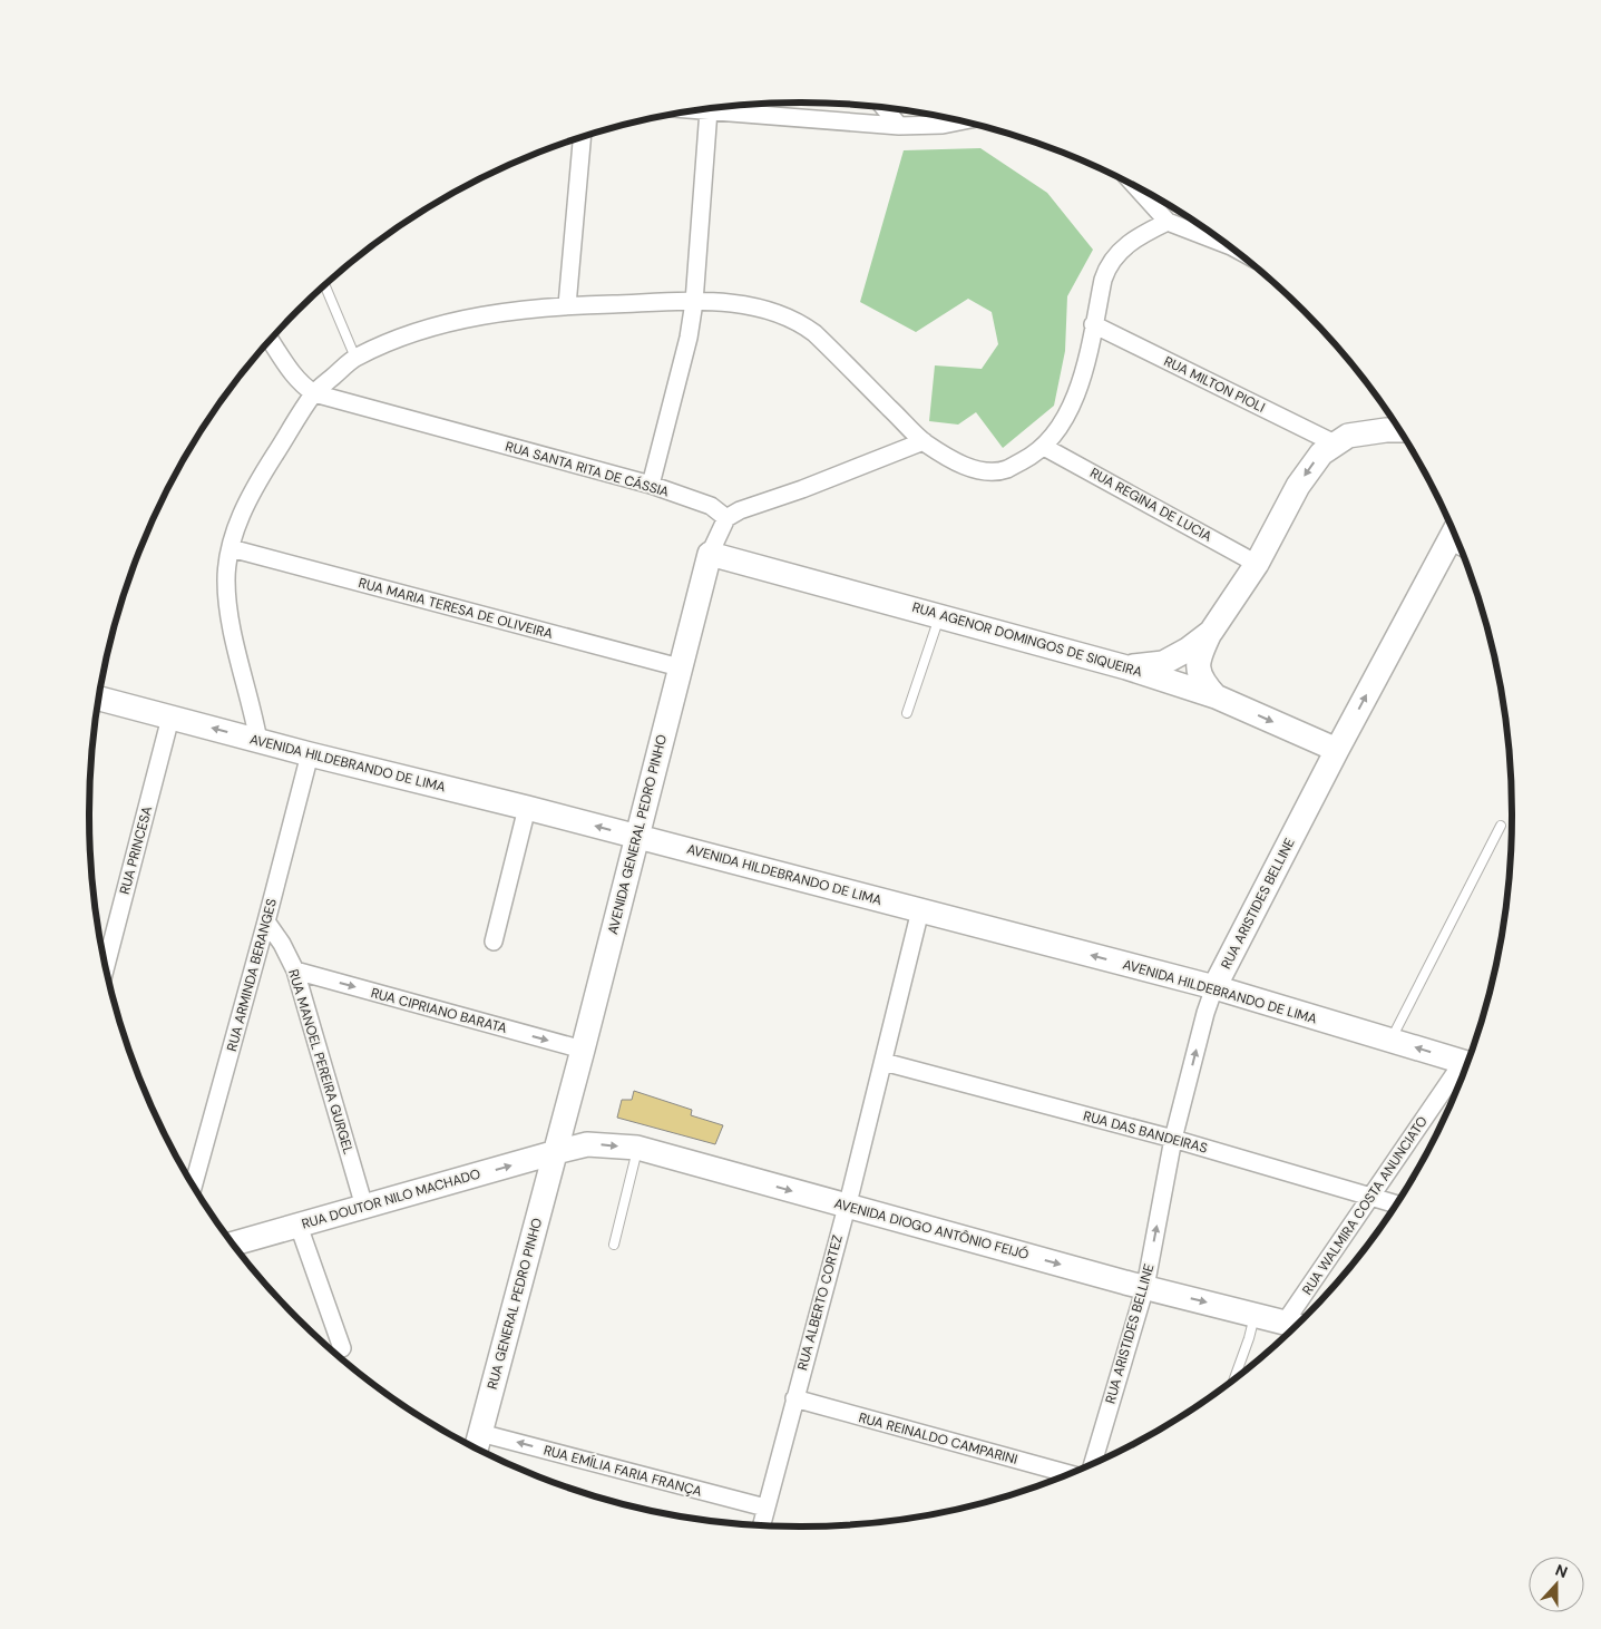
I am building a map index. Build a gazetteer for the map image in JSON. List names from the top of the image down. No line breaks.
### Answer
{"streets":{"street":["RUA MILTON PIOLI","RUA SANTA RITA DE CÁSSIA","RUA REGINA DE LUCIA","RUA MARIA TERESA DE OLIVEIRA","RUA AGENOR DOMINGOS DE SIQUEIRA","AVENIDA HILDEBRANDO DE LIMA","AVENIDA GENERAL PEDRO PINHO","RUA PRINCESA","RUA ARISTIDES BELLINE","RUA ARMINDA BERANGES","RUA CIPRIANO BARATA","RUA MANOEL PEREIRA GURGEL","RUA DAS BANDEIRAS","RUA DOUTOR NILO MACHADO","RUA WALMIRA COSTA ANUNCIATO","AVENIDA DIOGO ANTÔNIO FEIJÓ","RUA ALBERTO CORTEZ","RUA GENERAL PEDRO PINHO","RUA REINALDO CAMPARINI","RUA EMÍLIA FARIA FRANÇA"]},"crossings":[["RUA SANTA RITA DE CÁSSIA","AVENIDA GENERAL PEDRO PINHO"],["RUA MARIA TERESA DE OLIVEIRA","AVENIDA GENERAL PEDRO PINHO"],["RUA AGENOR DOMINGOS DE SIQUEIRA","AVENIDA GENERAL PEDRO PINHO"],["RUA AGENOR DOMINGOS DE SIQUEIRA","RUA ARISTIDES BELLINE"],["AVENIDA HILDEBRANDO DE LIMA","AVENIDA GENERAL PEDRO PINHO"],["AVENIDA HILDEBRANDO DE LIMA","RUA PRINCESA"],["AVENIDA HILDEBRANDO DE LIMA","RUA ARISTIDES BELLINE"],["AVENIDA HILDEBRANDO DE LIMA","RUA ARMINDA BERANGES"],["AVENIDA HILDEBRANDO DE LIMA","RUA ALBERTO CORTEZ"],["AVENIDA GENERAL PEDRO PINHO","RUA CIPRIANO BARATA"],["AVENIDA GENERAL PEDRO PINHO","RUA DOUTOR NILO MACHADO"],["AVENIDA GENERAL PEDRO PINHO","AVENIDA DIOGO ANTÔNIO FEIJÓ"],["AVENIDA GENERAL PEDRO PINHO","RUA GENERAL PEDRO PINHO"],["RUA ARISTIDES BELLINE","RUA DAS BANDEIRAS"],["RUA ARISTIDES BELLINE","AVENIDA DIOGO ANTÔNIO FEIJÓ"],["RUA ARMINDA BERANGES","RUA MANOEL PEREIRA GURGEL"],["RUA CIPRIANO BARATA","RUA MANOEL PEREIRA GURGEL"],["RUA MANOEL PEREIRA GURGEL","RUA DOUTOR NILO MACHADO"],["RUA DAS BANDEIRAS","RUA WALMIRA COSTA ANUNCIATO"],["RUA DAS BANDEIRAS","RUA ALBERTO CORTEZ"],["RUA DOUTOR NILO MACHADO","AVENIDA DIOGO ANTÔNIO FEIJÓ"],["RUA DOUTOR NILO MACHADO","RUA GENERAL PEDRO PINHO"],["AVENIDA DIOGO ANTÔNIO FEIJÓ","RUA ALBERTO CORTEZ"],["AVENIDA DIOGO ANTÔNIO FEIJÓ","RUA GENERAL PEDRO PINHO"],["RUA ALBERTO CORTEZ","RUA REINALDO CAMPARINI"],["RUA ALBERTO CORTEZ","RUA EMÍLIA FARIA FRANÇA"],["RUA GENERAL PEDRO PINHO","RUA EMÍLIA FARIA FRANÇA"]],"one_way":["AVENIDA HILDEBRANDO DE LIMA","RUA CIPRIANO BARATA","RUA DOUTOR NILO MACHADO","AVENIDA DIOGO ANTÔNIO FEIJÓ","RUA EMÍLIA FARIA FRANÇA"],"north":"top"}
